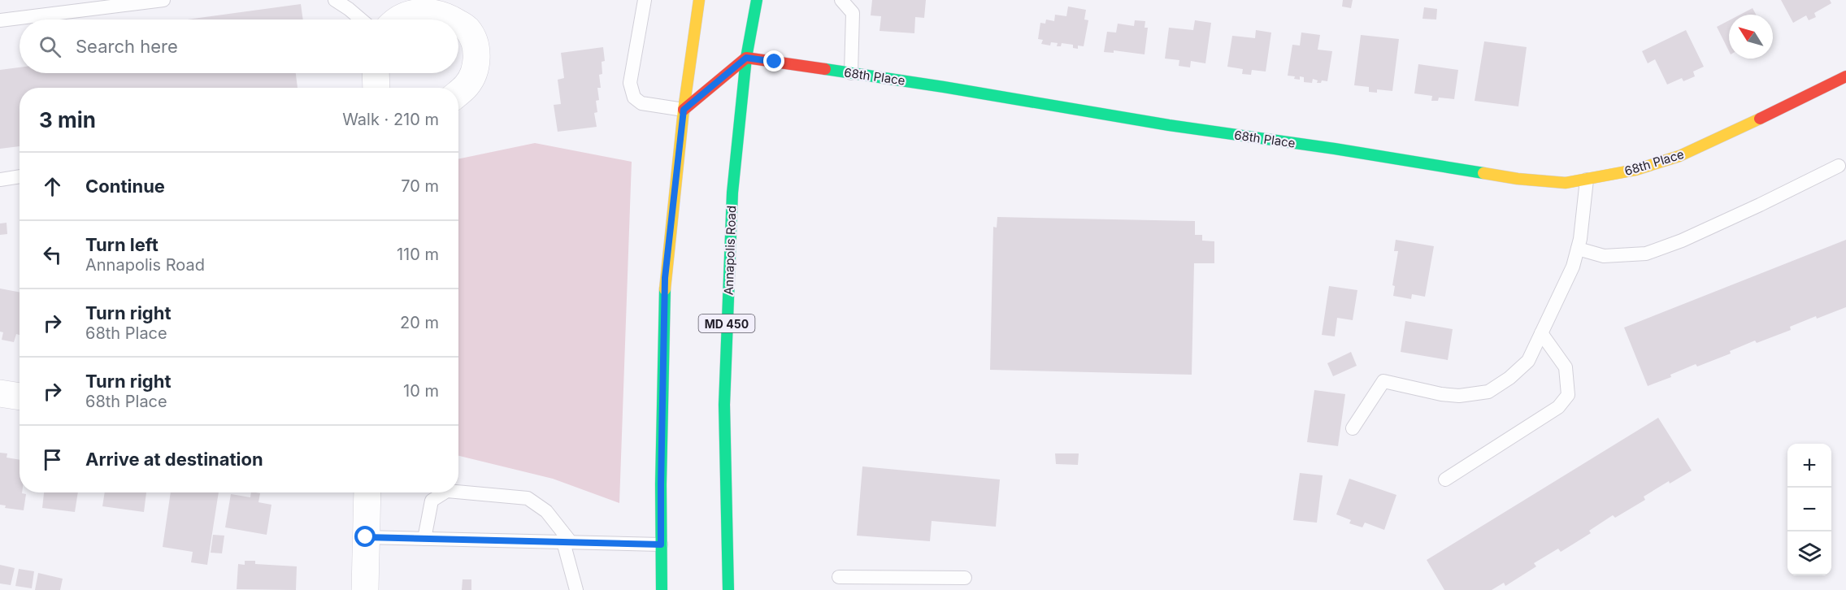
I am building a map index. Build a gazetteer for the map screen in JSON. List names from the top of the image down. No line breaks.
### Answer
{"streets":{"street":["68th Place","Annapolis Road","MD 450"]},"crossings":[["68th Place","Annapolis Road"]],"north":"top left","page":{"search":"Search here","heading":["3 min","Walk · 210 m"],"list":[["Continue","70 m"],["Turn left","Annapolis Road","110 m"],["Turn right","68th Place","20 m"],["Turn right","68th Place","10 m"],"Arrive at destination"],"map_buttons":["+","−"]}}
